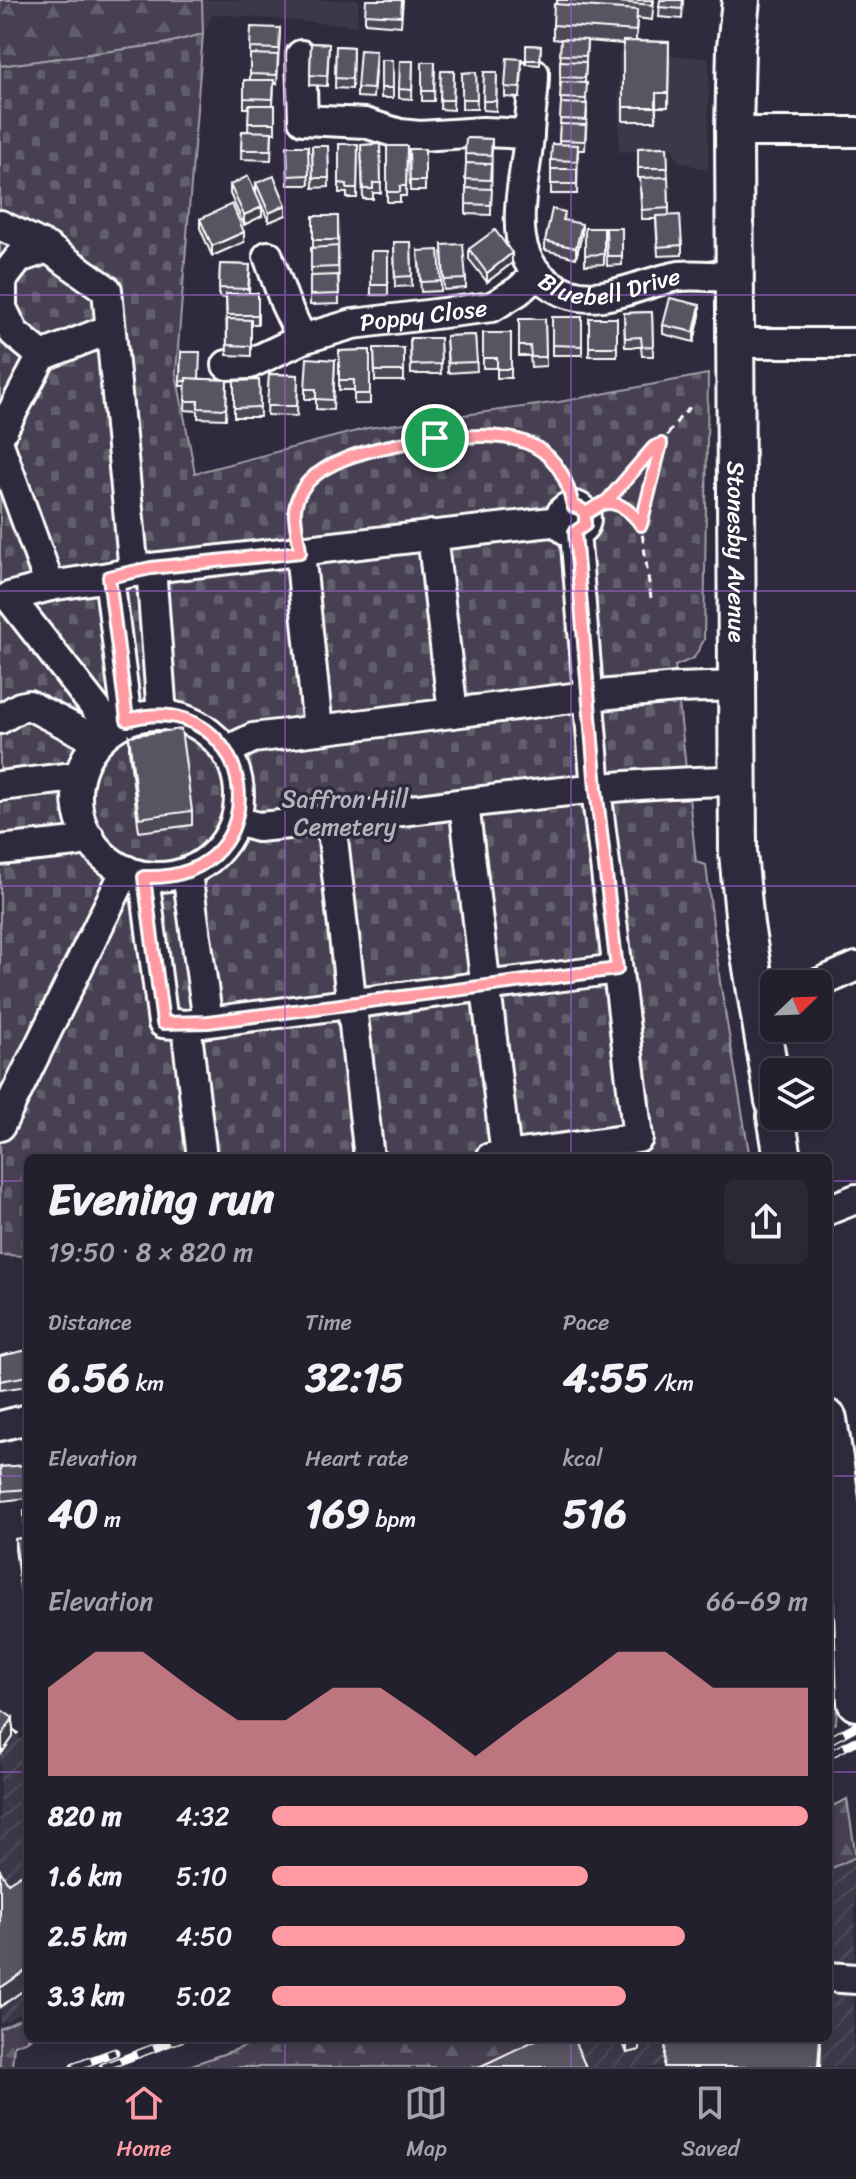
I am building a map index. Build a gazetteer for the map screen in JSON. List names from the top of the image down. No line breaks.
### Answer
{"streets":{"main road":["Stonesby Avenue"],"street":["Bluebell Drive","Poppy Close"]},"crossings":[["Bluebell Drive","Poppy Close"],["Bluebell Drive","Stonesby Avenue"]],"parks":["Saffron Hill Cemetery"],"north":"top right","page":{"heading":["Evening run","19:50 · 8 × 820 m"],"stats":[["Distance","6.56 km"],["Time","32:15"],["Pace","4:55 /km"],["Elevation","40 m"],["Heart rate","169 bpm"],["kcal","516"]],"chart":["Elevation","66–69 m"],"list":[{"name":"820 m","note":"4:32"},{"name":"1.6 km","note":"5:10"},{"name":"2.5 km","note":"4:50"},{"name":"3.3 km","note":"5:02"}],"tabs":["Home","Map","Saved"]}}
